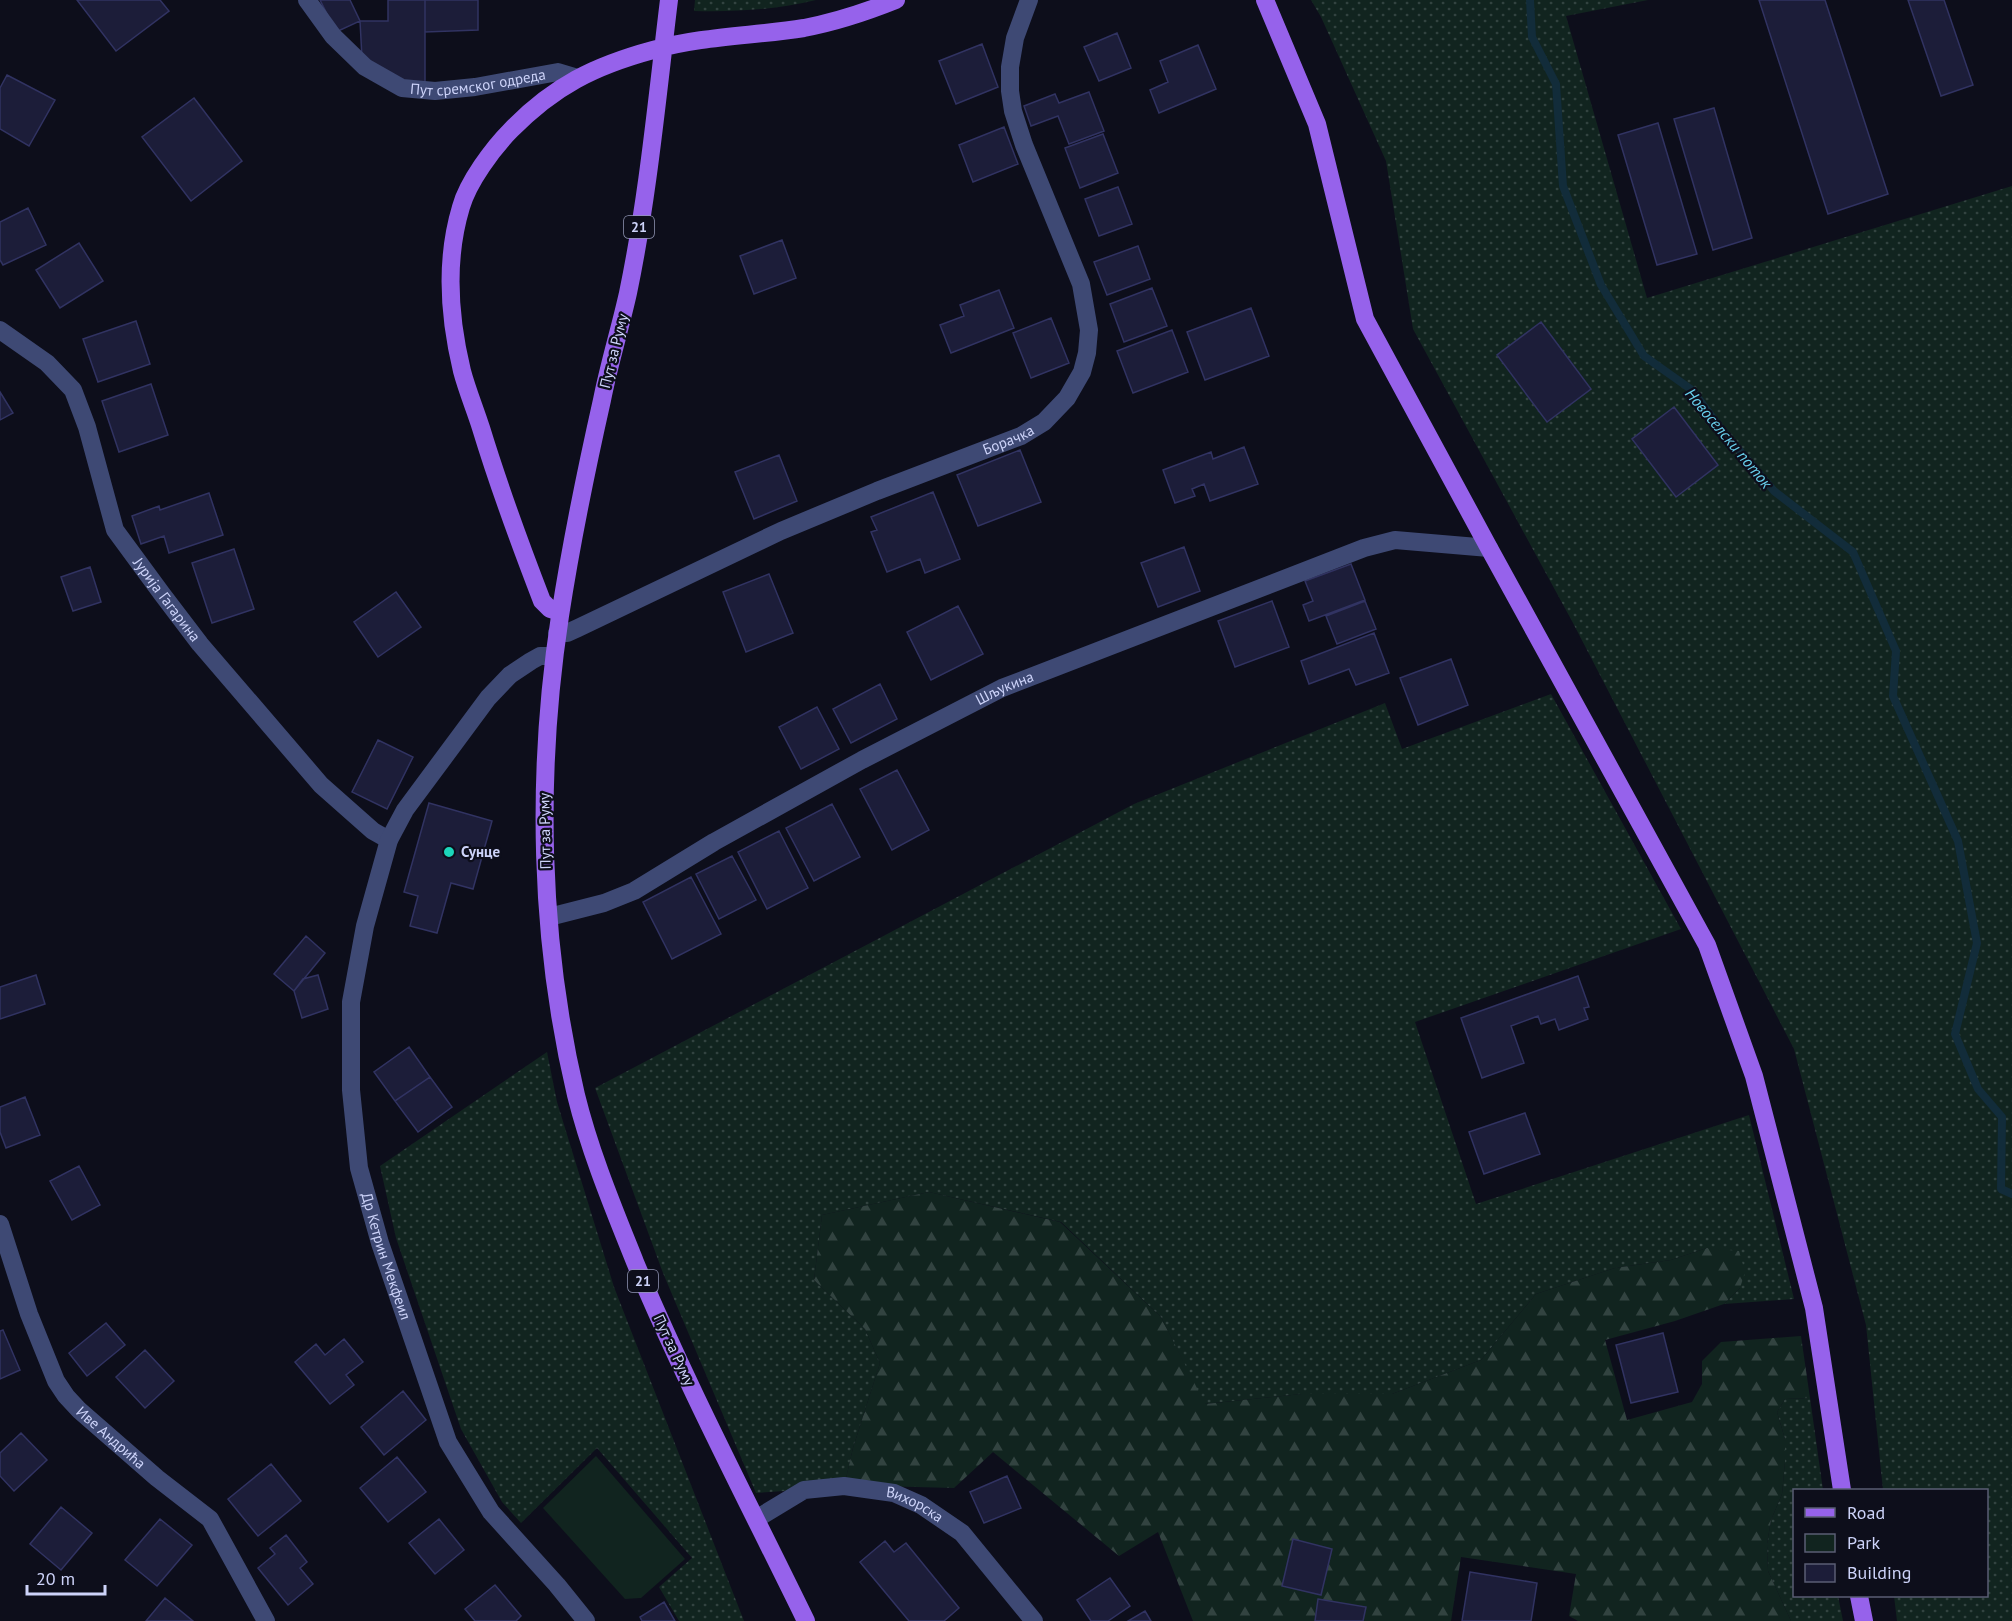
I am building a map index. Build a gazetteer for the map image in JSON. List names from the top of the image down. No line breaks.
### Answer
{"streets":{"main road":["21","Пут за Руму"],"street":["Пут сремског одреда","Борачка","Јурија Гагарина","Шљукина","Др Кетрин Мекфеил","Иве Андрића","Вихорска"]},"crossings":[["Пут за Руму","Борачка"],["Пут за Руму","Шљукина"],["Пут за Руму","Др Кетрин Мекфеил"],["Пут за Руму","Вихорска"],["Јурија Гагарина","Др Кетрин Мекфеил"]],"water":["Новоселски поток"],"places":["Сунце"],"legend":["Road","Park","Building"],"scale_bar":"20 m"}
